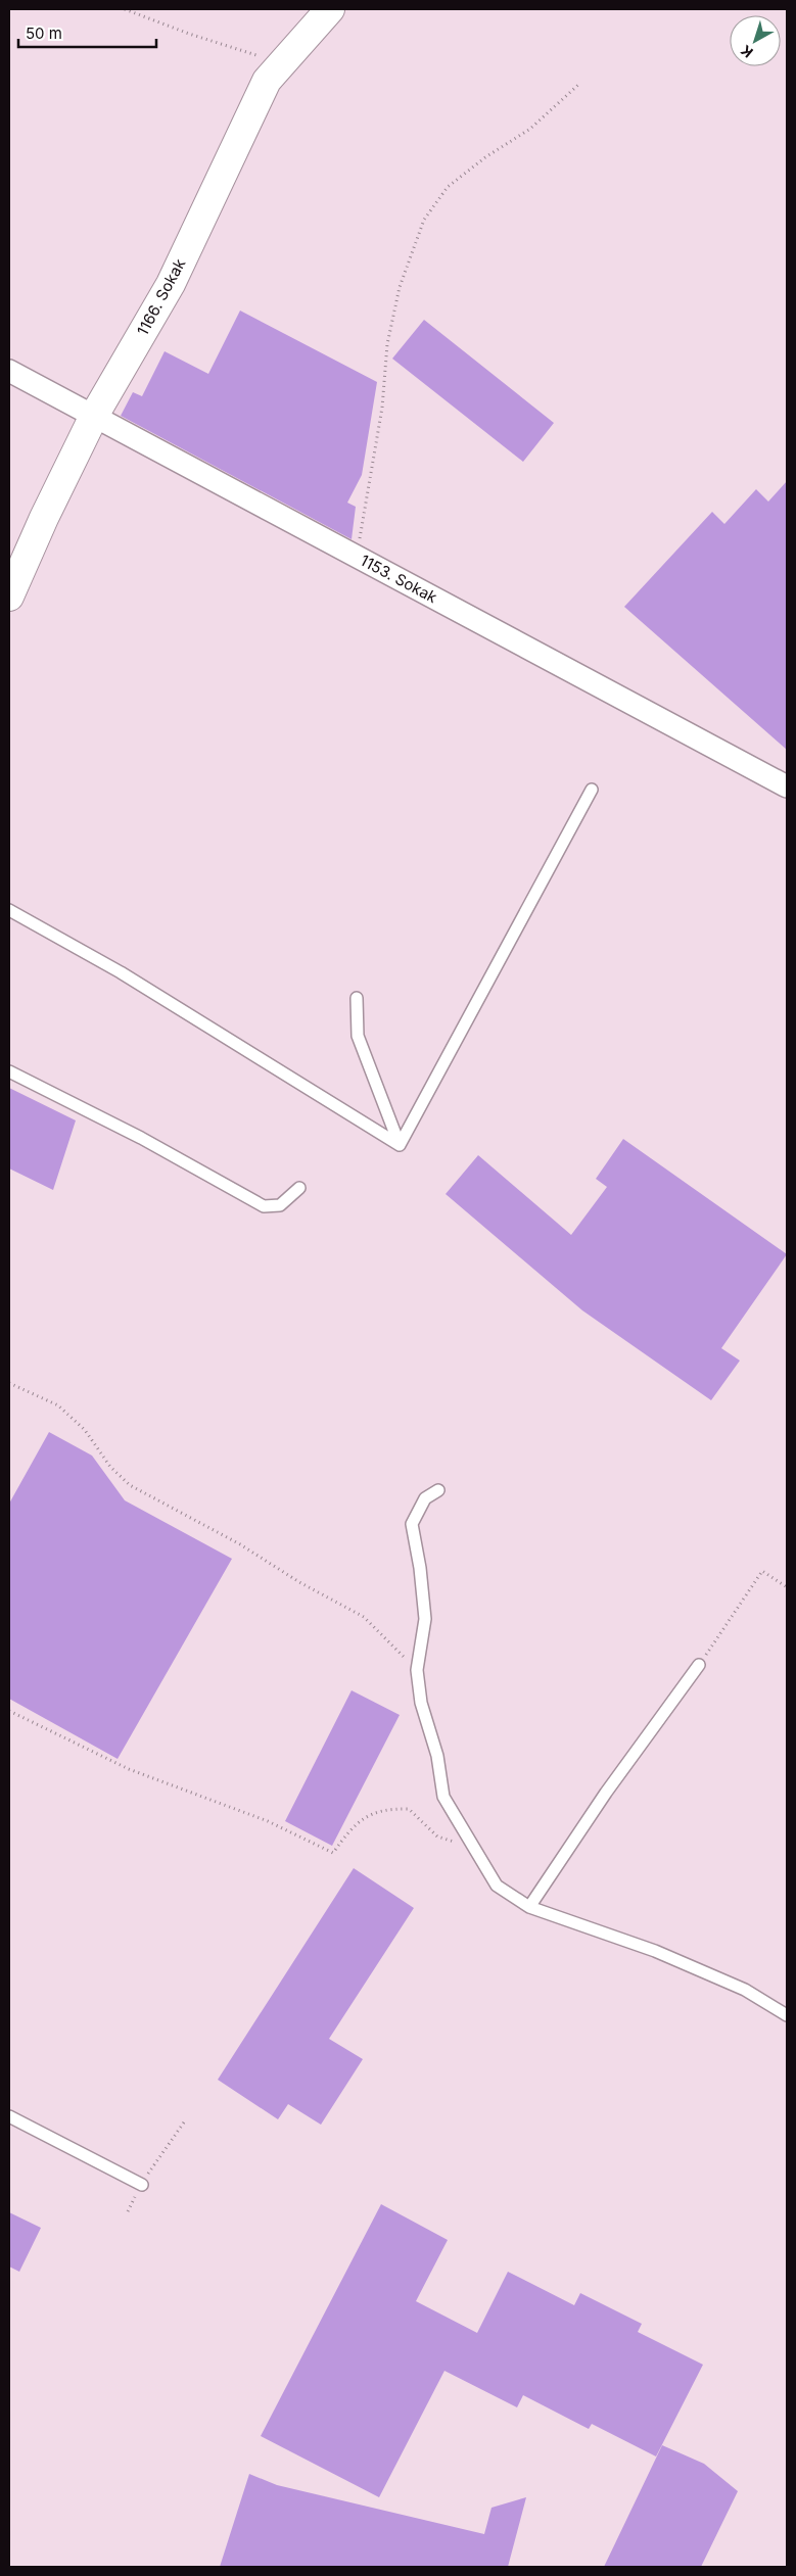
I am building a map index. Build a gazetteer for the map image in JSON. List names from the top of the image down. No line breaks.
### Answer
{"streets":{"street":["1166. Sokak","1153. Sokak"]},"crossings":[["1166. Sokak","1153. Sokak"]],"scale_bar":"50 m","north":"bottom left"}
